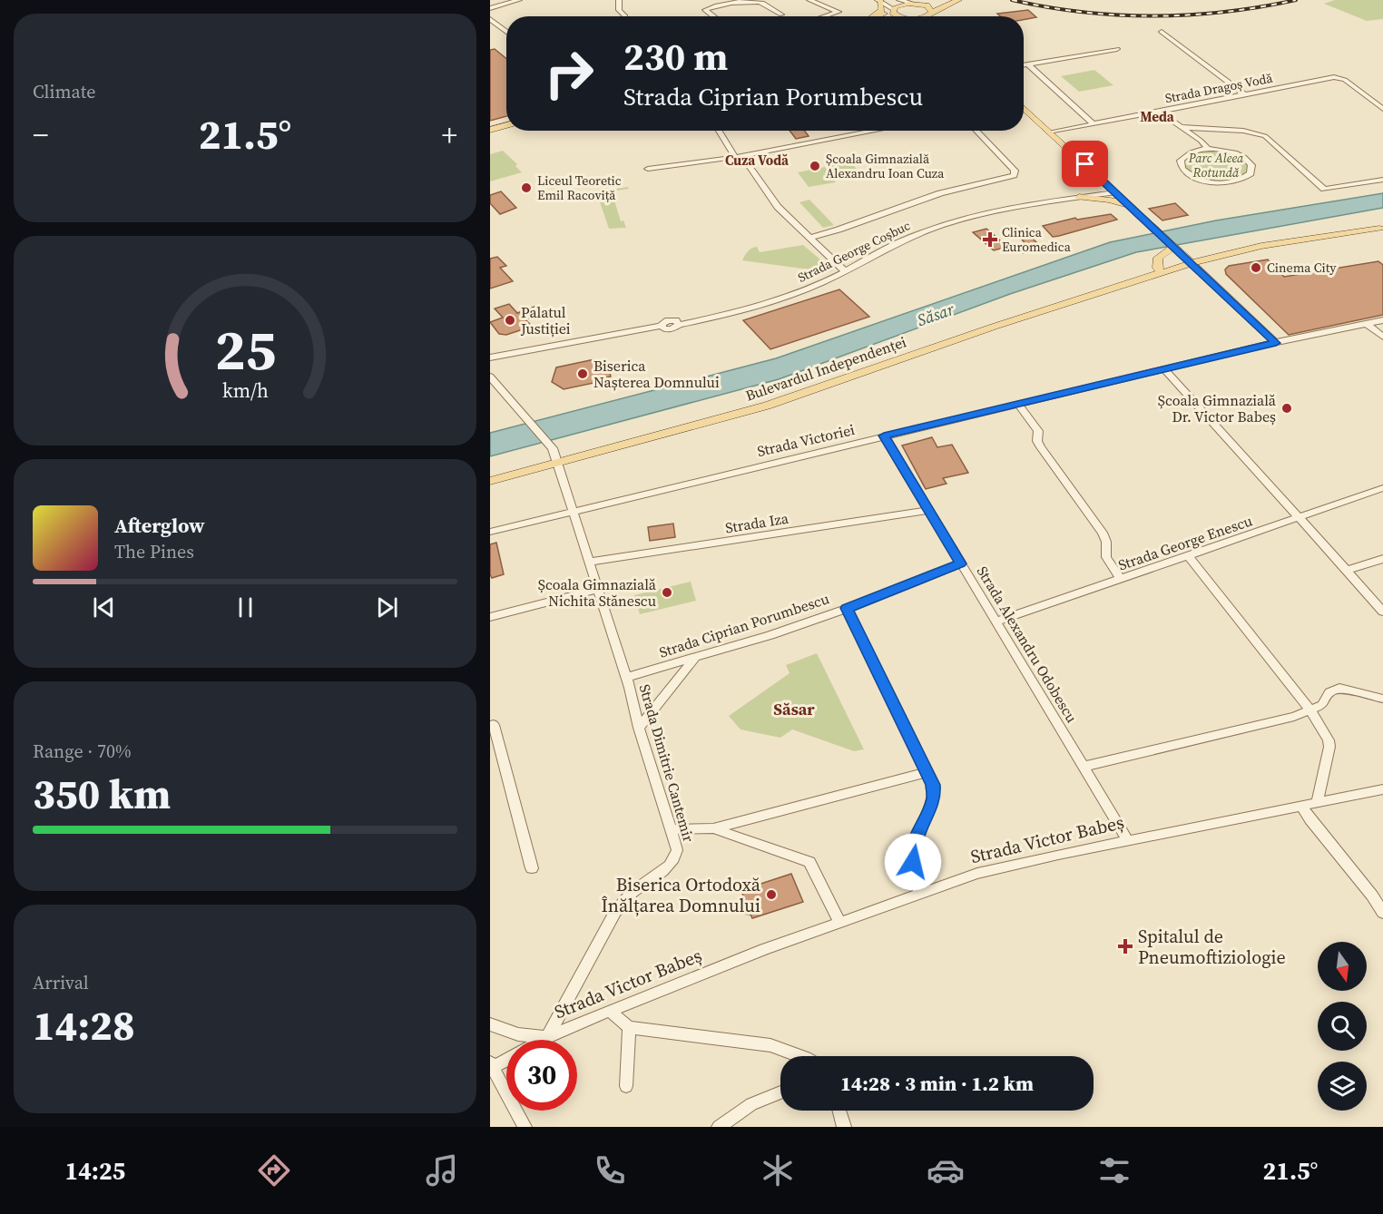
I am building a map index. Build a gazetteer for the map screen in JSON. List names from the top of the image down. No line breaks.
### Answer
{"streets":{"main road":["Bulevardul Independenței"],"street":["Strada Dragoș Vodă","Strada George Coșbuc","Strada Victoriei","Strada Iza","Strada George Enescu","Strada Ciprian Porumbescu","Strada Alexandru Odobescu","Strada Dimitrie Cantemir","Strada Victor Babeș"]},"crossings":[["Bulevardul Independenței","Strada Dimitrie Cantemir"],["Strada Victoriei","Strada Alexandru Odobescu"],["Strada Victoriei","Strada Dimitrie Cantemir"],["Strada Iza","Strada Alexandru Odobescu"],["Strada Iza","Strada Dimitrie Cantemir"],["Strada George Enescu","Strada Alexandru Odobescu"],["Strada Ciprian Porumbescu","Strada Alexandru Odobescu"],["Strada Ciprian Porumbescu","Strada Dimitrie Cantemir"],["Strada Alexandru Odobescu","Strada Victor Babeș"],["Strada Dimitrie Cantemir","Strada Victor Babeș"]],"districts":["Meda","Cuza Vodă","Săsar"],"water":["Săsar"],"parks":["Parc Aleea Rotundă"],"places":{"other":["Școala Gimnazială Alexandru Ioan Cuza","Liceul Teoretic Emil Racoviță","Cinema City","Palatul Justiției","Biserica Nașterea Domnului","Școala Gimnazială Dr. Victor Babeș","Școala Gimnazială Nichita Stănescu","Biserica Ortodoxă Înălțarea Domnului"],"health":["Clinica Euromedica","Spitalul de Pneumoftiziologie"]},"north":"bottom","page":{"tile":["Climate",["Range · 70%","350 km"],["Arrival","14:28"]],"turn":["230 m","Strada Ciprian Porumbescu"],"heat":["−","21.5°","+"],"song":["Afterglow","The Pines"],"limit":"30","trip":"14:28 · 3 min · 1.2 km","tabs":["14:25","21.5°"],"gauge":["25","km/h"]}}
